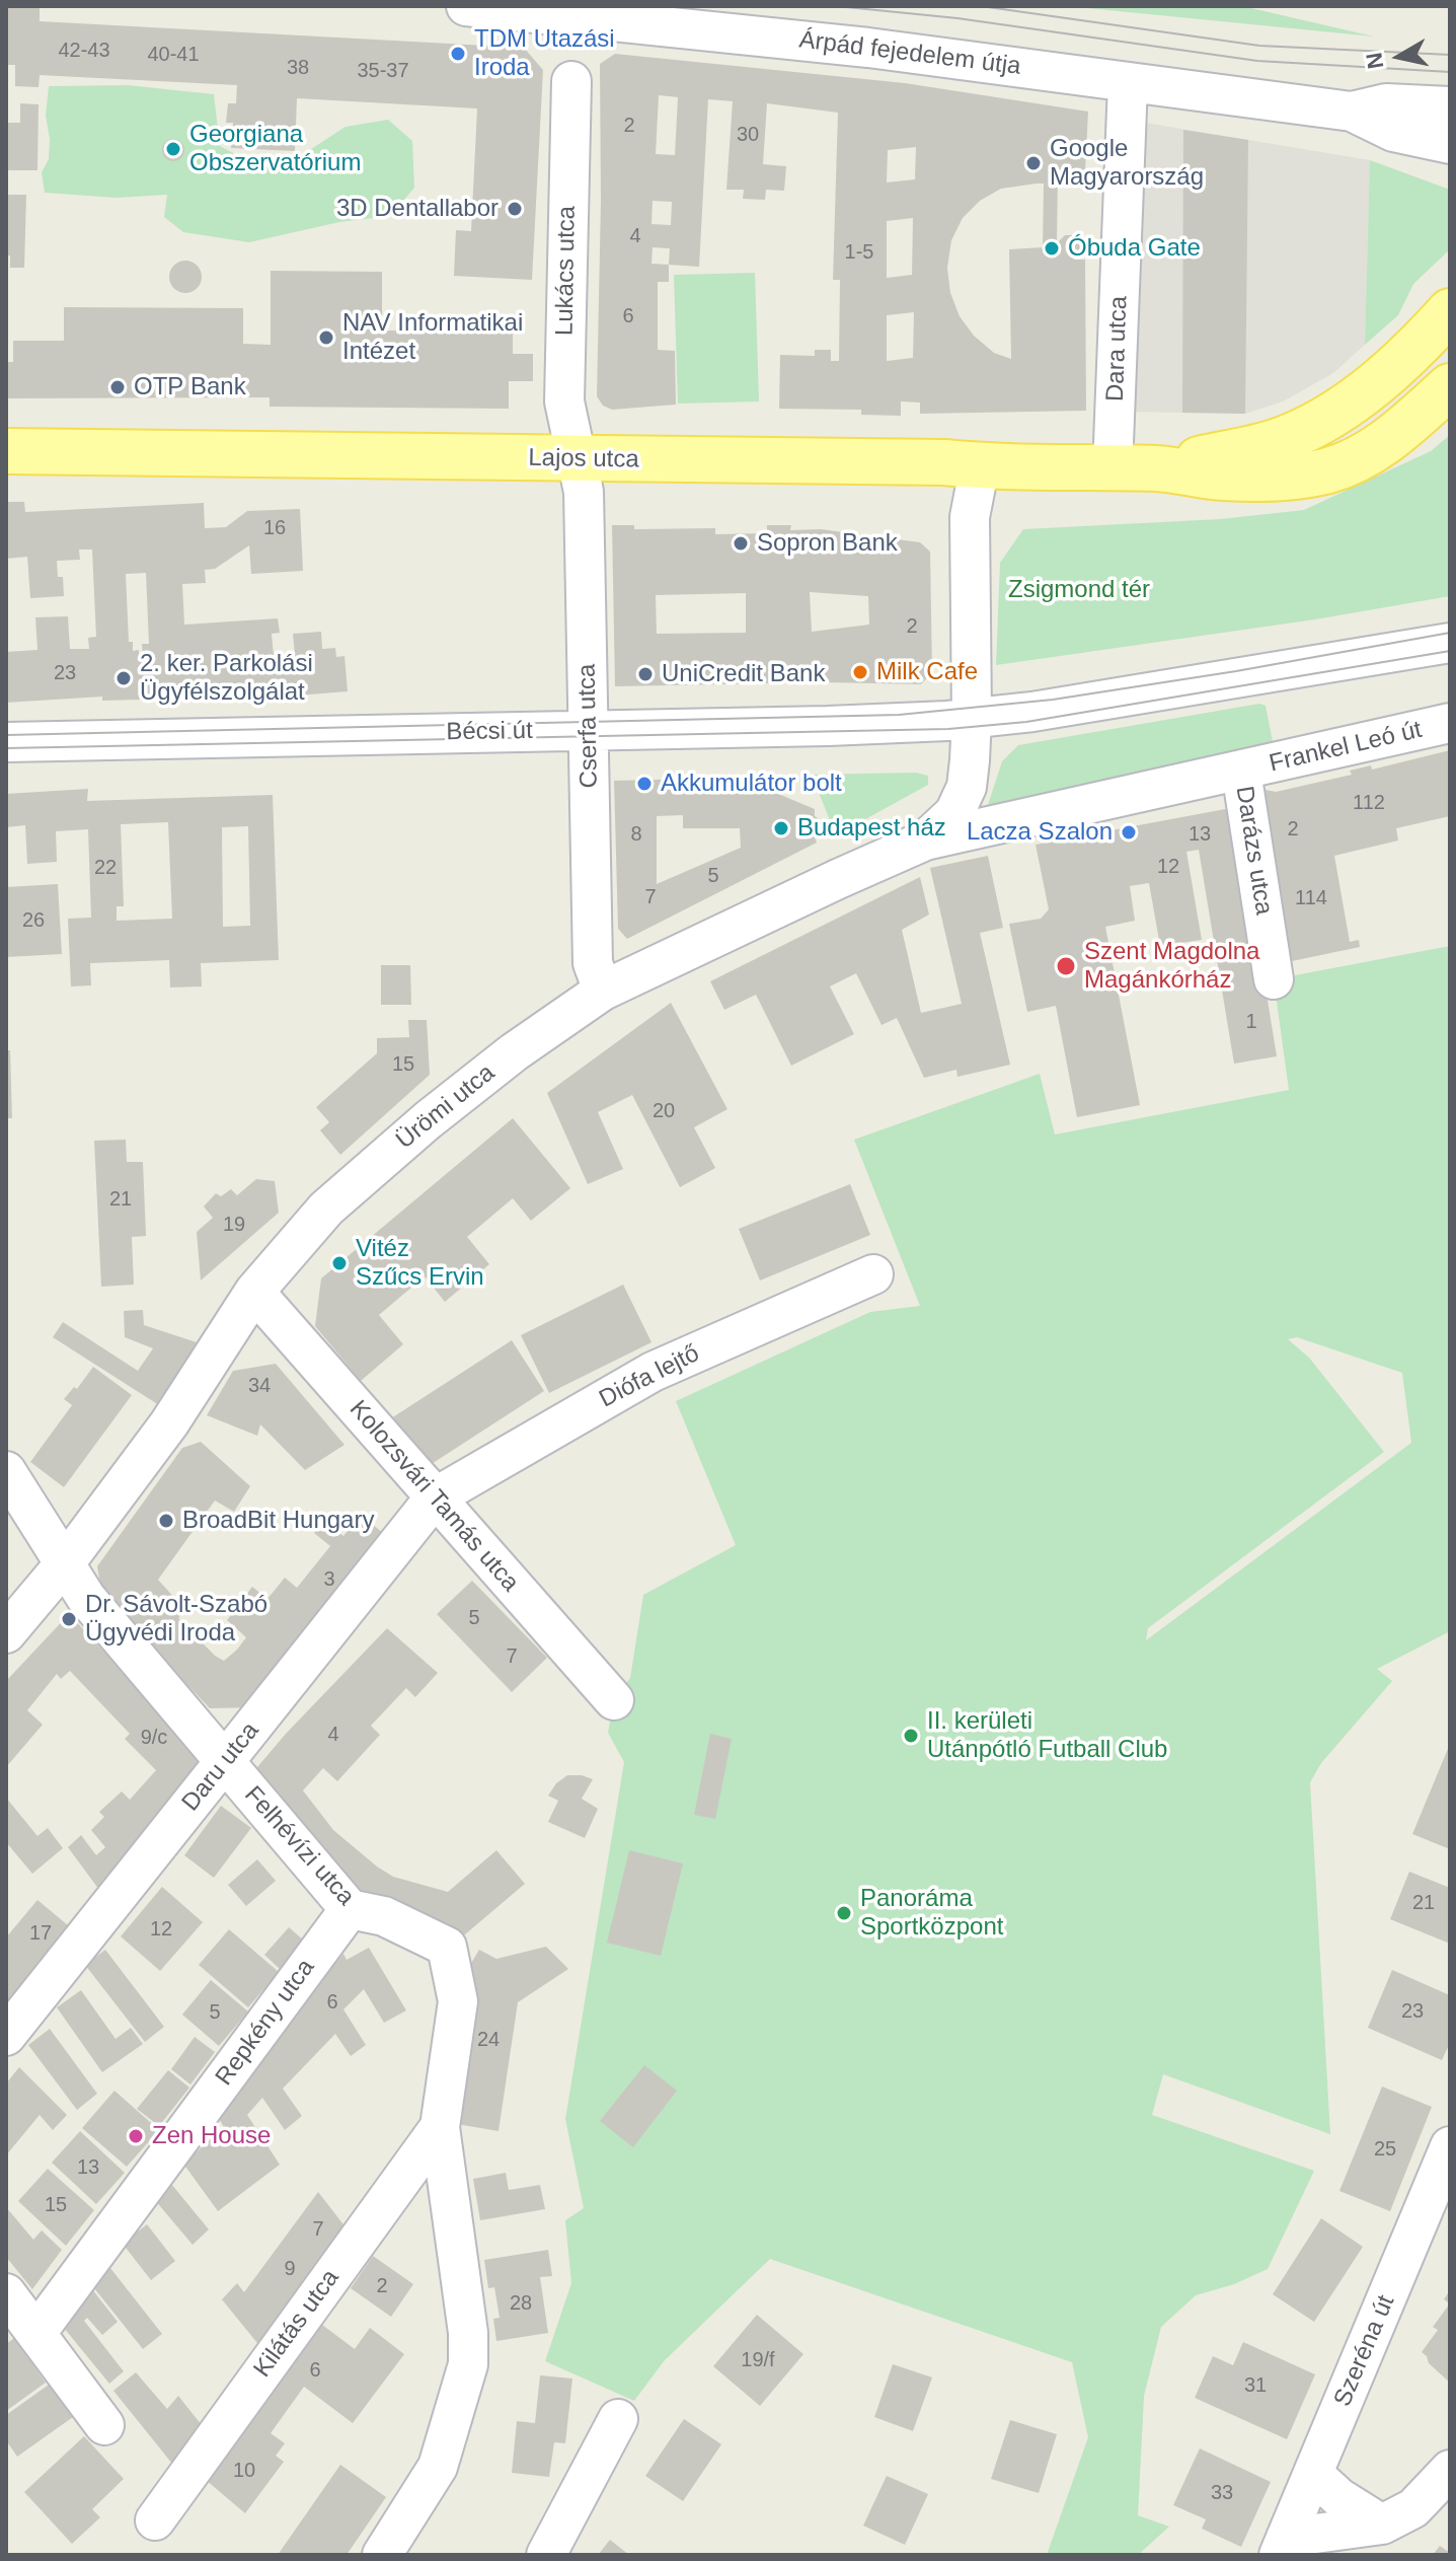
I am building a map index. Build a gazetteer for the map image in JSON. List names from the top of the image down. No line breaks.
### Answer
{"streets":{"main road":["Lajos utca"],"street":["Árpád fejedelem útja","Lukács utca","Dara utca","Cserfa utca","Bécsi út","Frankel Leó út","Darázs utca","Ürömi utca","Diófa lejtő","Kolozsvári Tamás utca","Daru utca","Felhévízi utca","Repkény utca","Kilátás utca","Szeréna út"]},"crossings":[["Árpád fejedelem útja","Dara utca"],["Lukács utca","Lajos utca"],["Lukács utca","Cserfa utca"],["Dara utca","Lajos utca"],["Lajos utca","Cserfa utca"],["Cserfa utca","Bécsi út"],["Cserfa utca","Ürömi utca"],["Bécsi út","Ürömi utca"],["Frankel Leó út","Darázs utca"],["Ürömi utca","Kolozsvári Tamás utca"],["Ürömi utca","Felhévízi utca"],["Diófa lejtő","Kolozsvári Tamás utca"],["Diófa lejtő","Daru utca"],["Kolozsvári Tamás utca","Daru utca"],["Daru utca","Felhévízi utca"],["Felhévízi utca","Repkény utca"],["Felhévízi utca","Kilátás utca"]],"parks":["Zsigmond tér"],"places":["TDM Utazási Iroda","Georgiana Obszervatórium","Google Magyarország","3D Dentallabor","Óbuda Gate","NAV Informatikai Intézet","OTP Bank","Sopron Bank","Milk Cafe","UniCredit Bank","2. ker. Parkolási Ügyfélszolgálat","Akkumulátor bolt","Budapest ház","Lacza Szalon","Szent Magdolna Magánkórház","Vitéz Szűcs Ervin","BroadBit Hungary","Dr. Sávolt-Szabó Ügyvédi Iroda","II. kerületi Utánpótló Futball Club","Panoráma Sportközpont","Zen House"],"house_numbers":["42-43","40-41","38","35-37","2","30","4","1-5","6","16","2","23","112","2","8","13","12","22","5","7","114","26","1","15","20","21","19","34","3","5","7","4","9/c","21","12","17","6","23","5","24","25","13","15","7","9","2","28","19/f","6","31","10","33"],"north":"left"}
